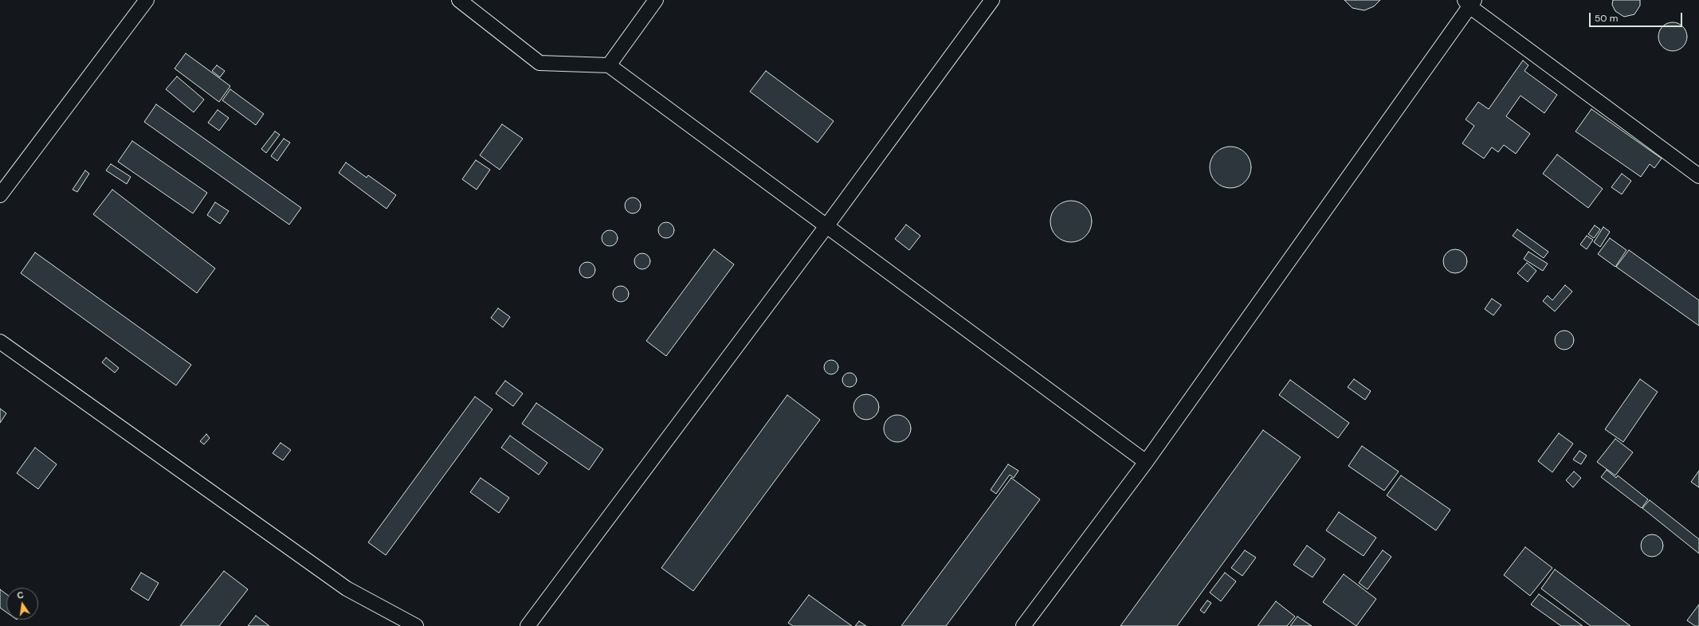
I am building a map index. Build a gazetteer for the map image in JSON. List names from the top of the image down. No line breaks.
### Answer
{"scale_bar":"50 m","north":"top"}
